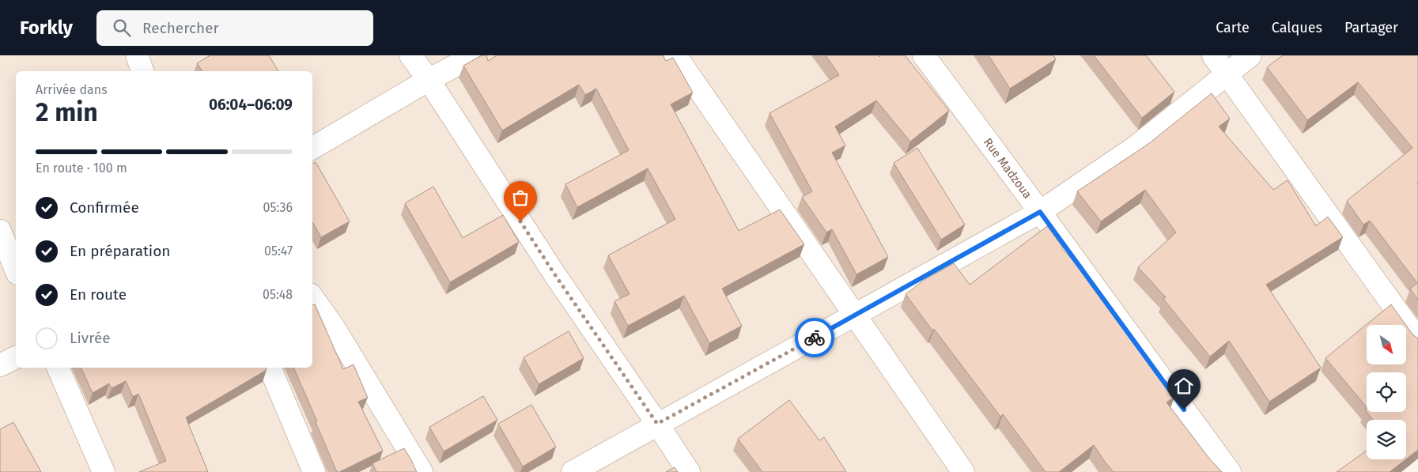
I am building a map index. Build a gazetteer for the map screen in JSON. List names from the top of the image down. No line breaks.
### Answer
{"streets":{"street":["Rue Madzoua"]},"north":"bottom right","page":{"header":"Forkly","search":"Rechercher","nav":["Carte","Calques","Partager"],"heading":["2 min","Arrivée dans","06:04–06:09"],"bar":"En route · 100 m","list":[["Confirmée","05:36"],["En préparation","05:47"],["En route","05:48"],"Livrée"]}}
